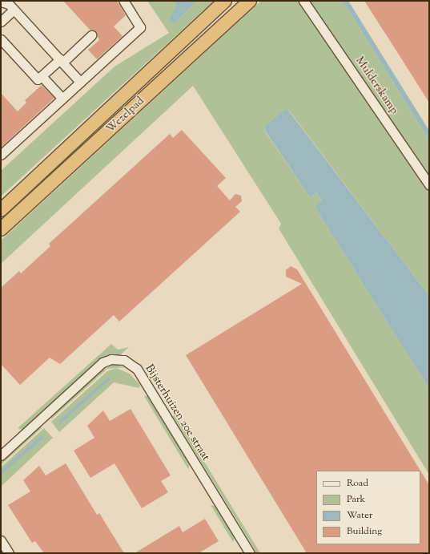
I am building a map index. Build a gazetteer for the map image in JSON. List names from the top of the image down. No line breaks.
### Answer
{"streets":{"highway":["Wezelpad"],"street":["Mulderskamp","Bijsterhuizen 20e straat"]},"legend":["Road","Park","Water","Building"]}
